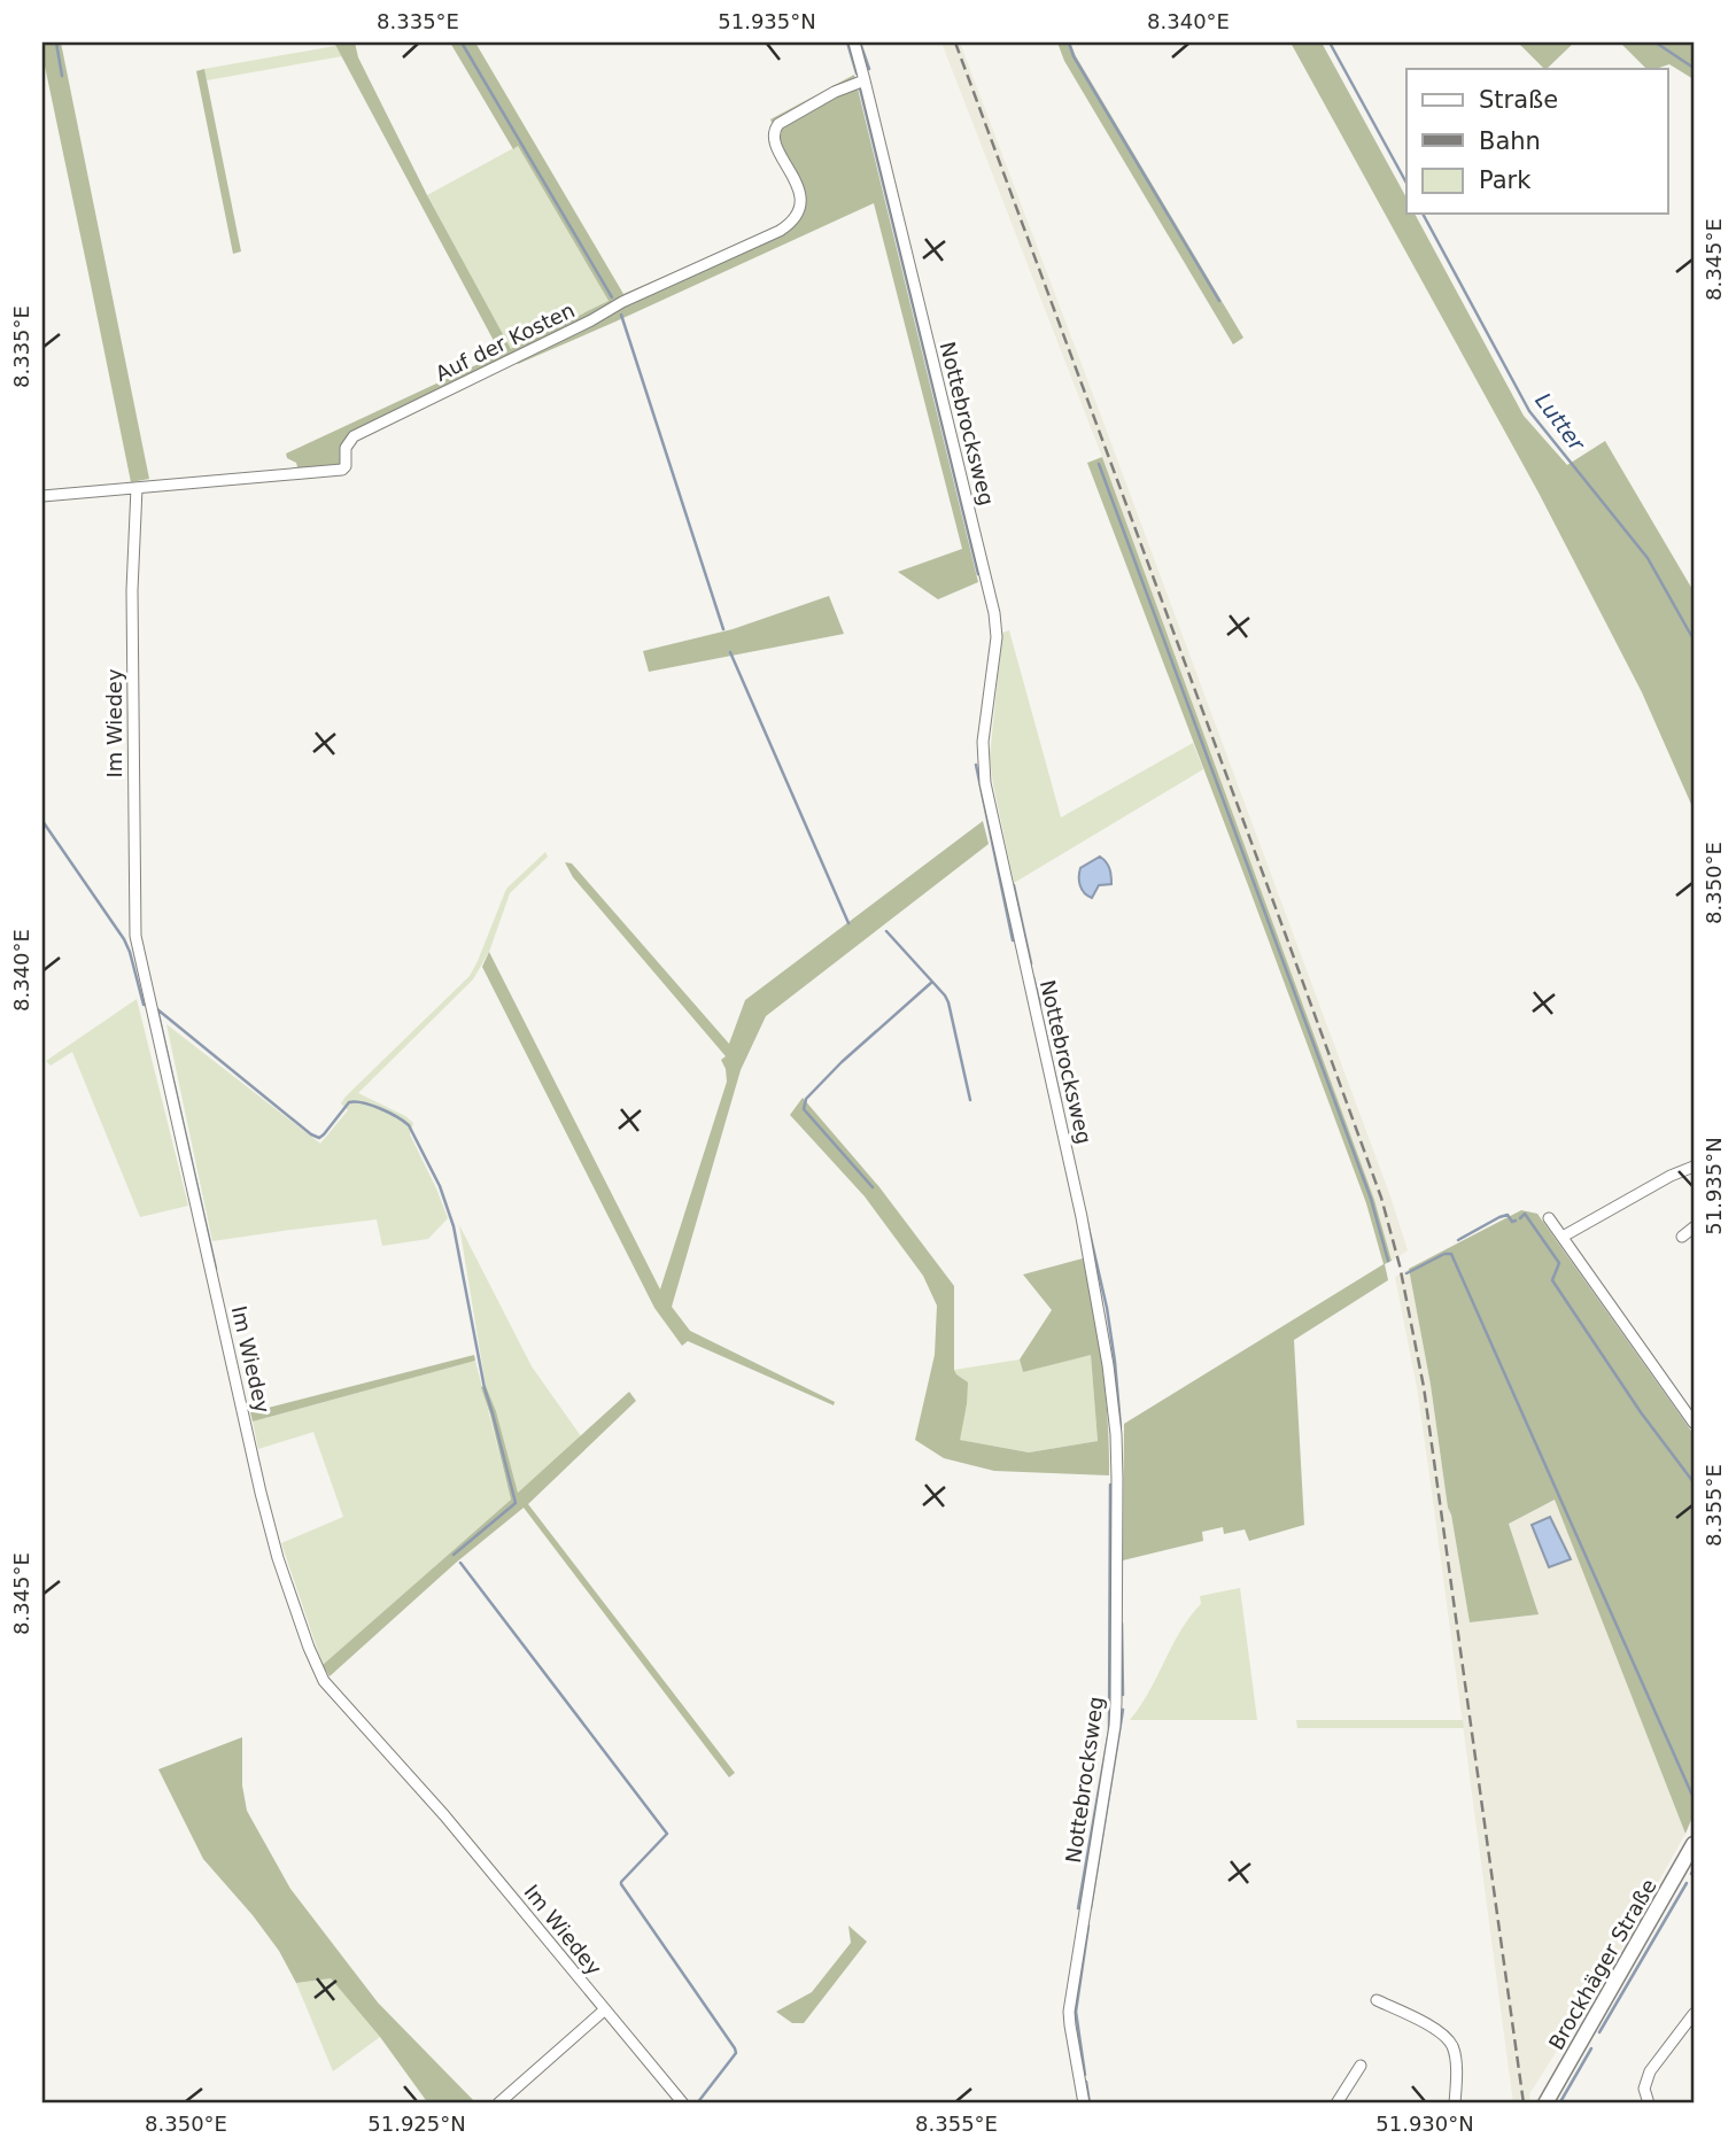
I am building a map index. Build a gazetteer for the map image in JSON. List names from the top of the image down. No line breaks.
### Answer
{"streets":{"main road":["Brockhäger Straße"],"street":["Auf der Kosten","Nottebrocksweg","Im Wiedey"]},"crossings":[["Auf der Kosten","Nottebrocksweg"],["Auf der Kosten","Im Wiedey"]],"water":["Lutter"],"legend":["Straße","Bahn","Park"],"coordinates":["8.335°E","51.935°N","8.340°E","8.345°E","8.350°E","8.355°E","51.925°N","51.930°N"]}
